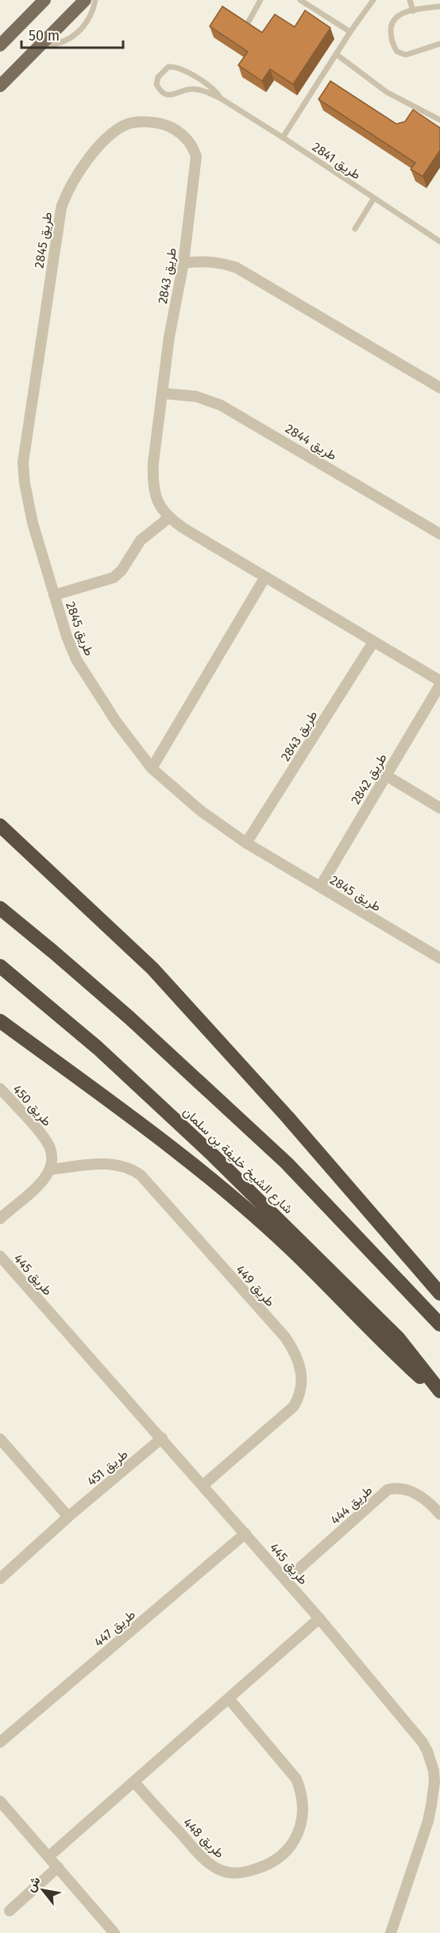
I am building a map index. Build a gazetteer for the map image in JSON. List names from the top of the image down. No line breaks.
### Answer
{"streets":{"highway":["شارع الشيخ خليفة بن سلمان"],"street":["طريق 2845","طريق 2843","طريق 2844","طريق 2842","طريق 450","طريق 445","طريق 449","طريق 451","طريق 444","طريق 447","طريق 448"],"lane":["طريق 2841"]},"crossings":[["طريق 2845","طريق 2843"],["طريق 2845","طريق 2842"],["طريق 2843","طريق 2844"],["طريق 450","طريق 449"],["طريق 445","طريق 449"],["طريق 445","طريق 451"],["طريق 445","طريق 444"],["طريق 445","طريق 447"]],"scale_bar":"50 m","north":"top left"}
